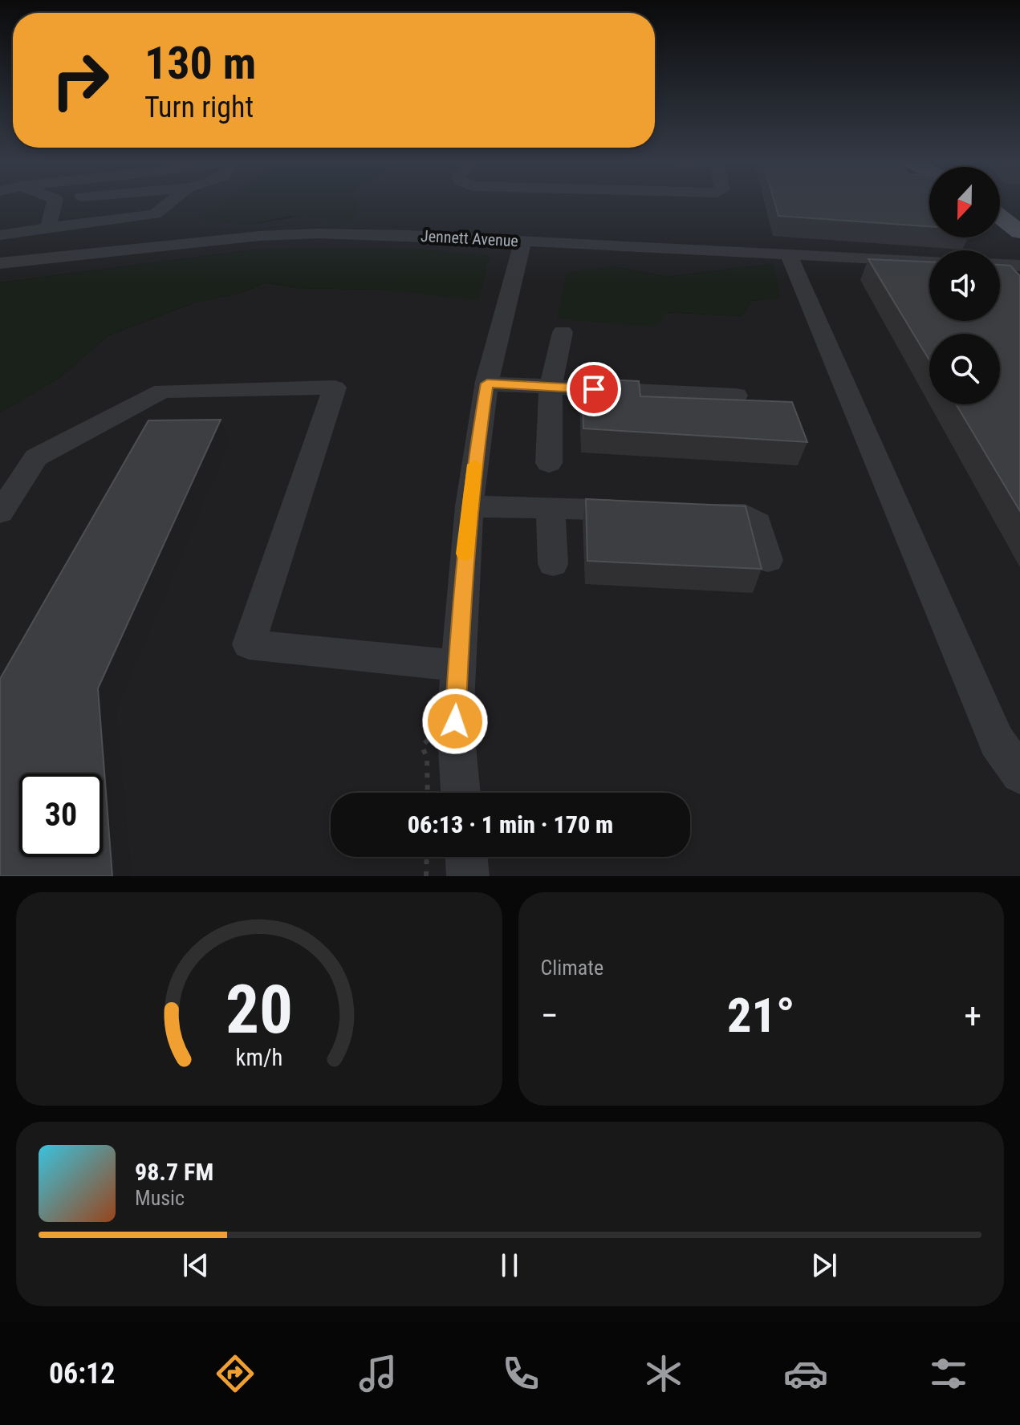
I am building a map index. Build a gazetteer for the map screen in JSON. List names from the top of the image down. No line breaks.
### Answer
{"streets":{"street":["Jennett Avenue"]},"north":"bottom","page":{"turn":["130 m","Turn right"],"limit":"30","trip":"06:13 · 1 min · 170 m","tile":"Climate","heat":["−","21°","+"],"song":["98.7 FM","Music"],"tabs":"06:12","gauge":["20","km/h"]}}
